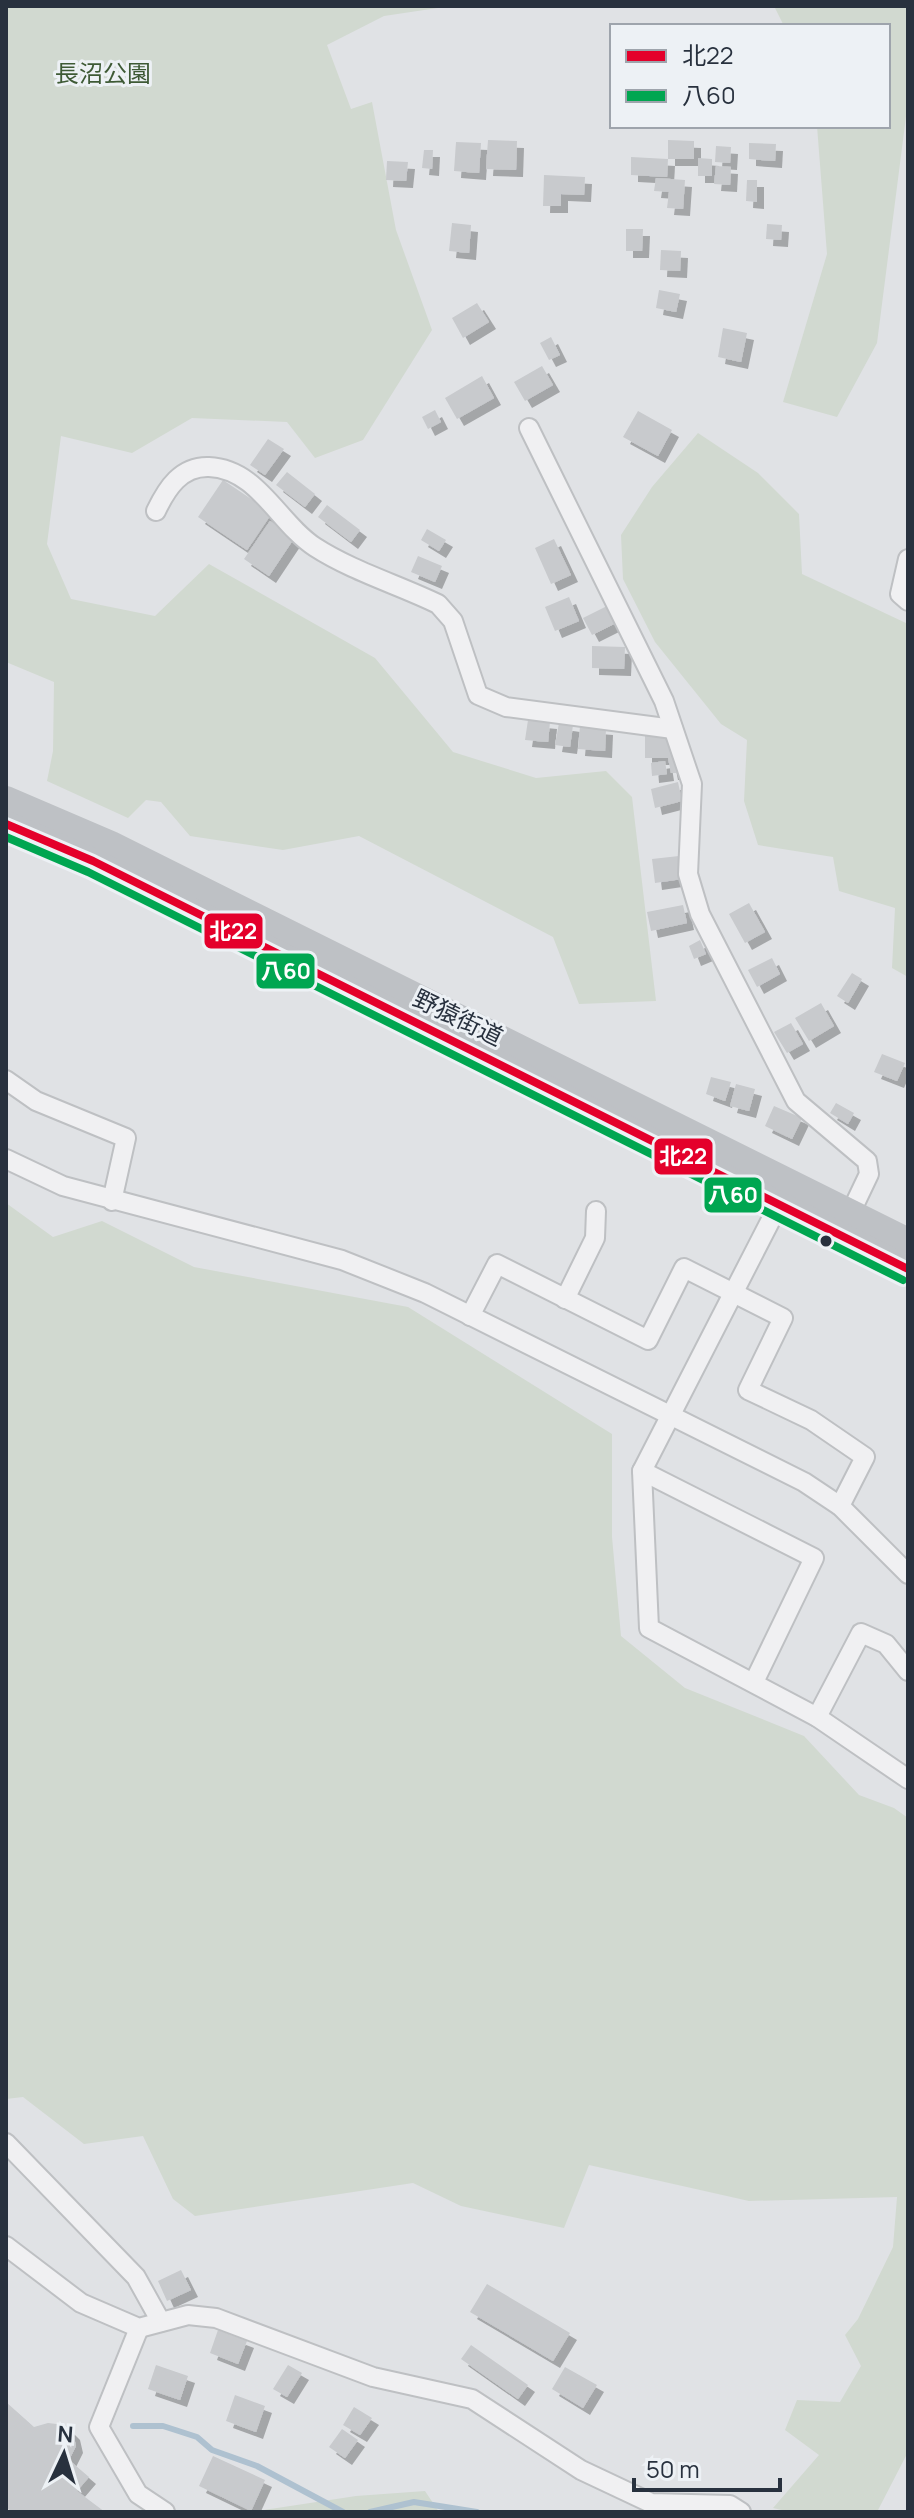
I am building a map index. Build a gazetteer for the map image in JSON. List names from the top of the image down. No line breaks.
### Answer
{"streets":{"main road":["野猿街道"]},"parks":["長沼公園"],"lines":["transit line 北22","transit line 八60"],"legend":["北22","八60"],"scale_bar":"50 m","north":"top"}
